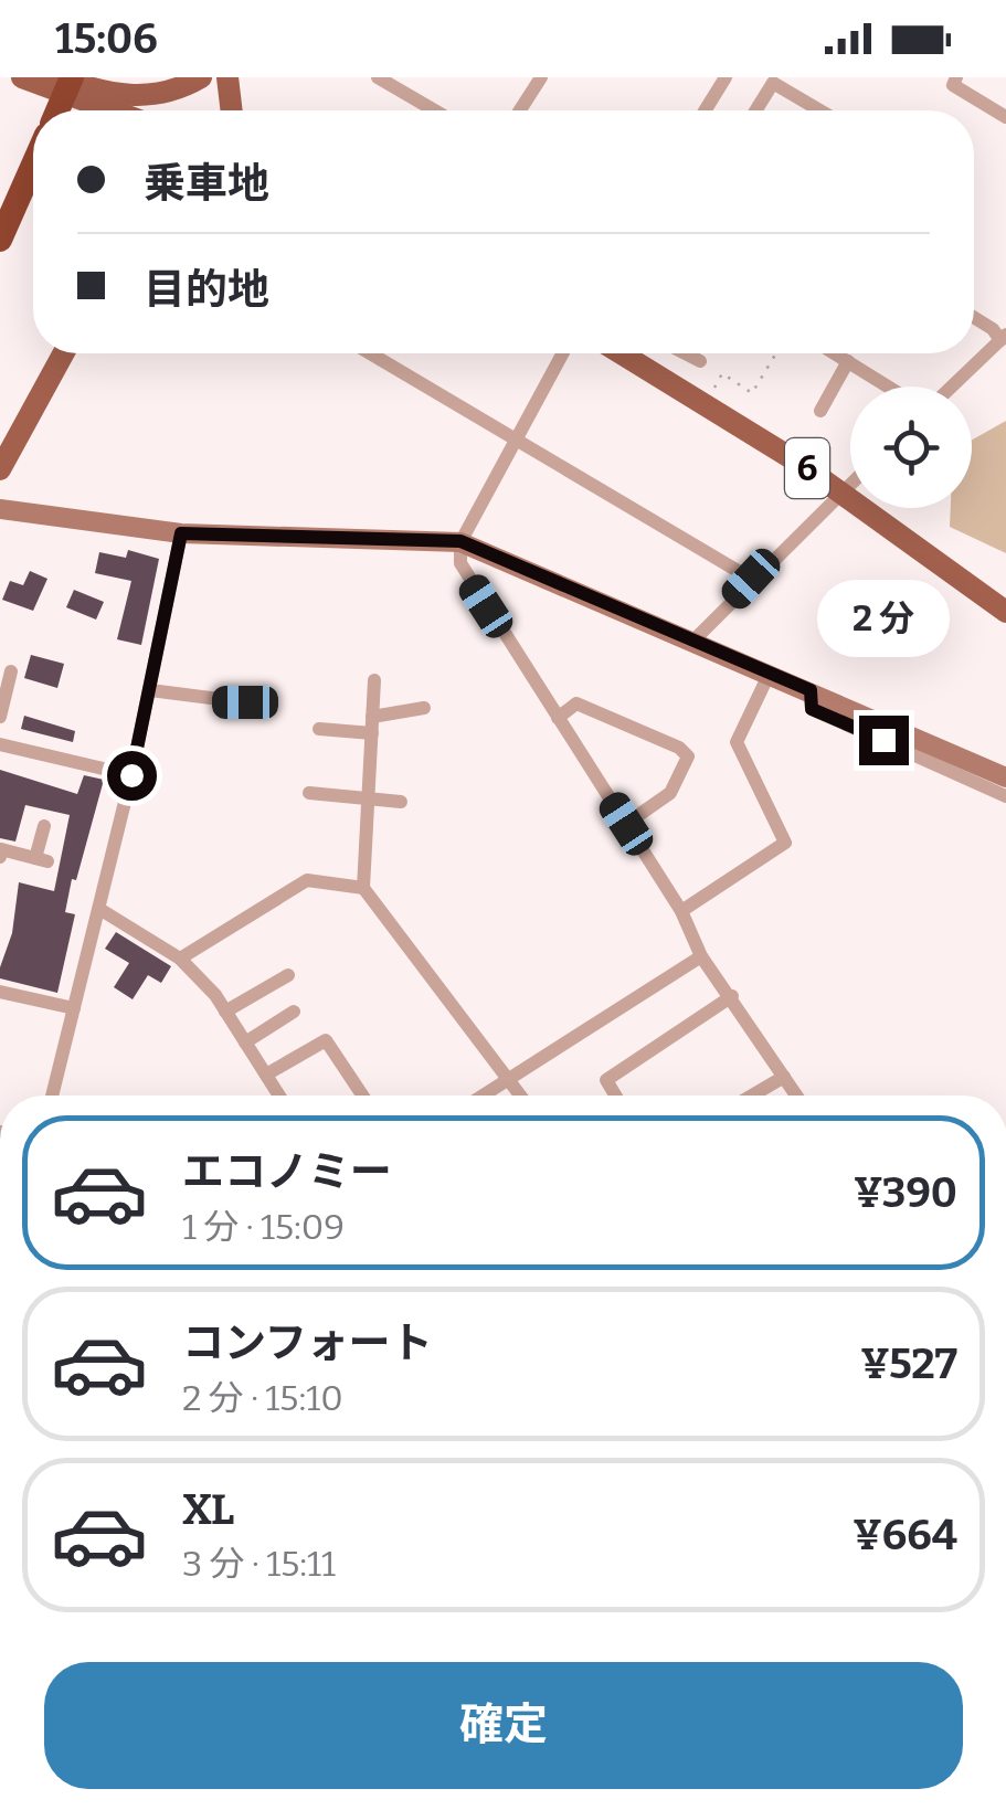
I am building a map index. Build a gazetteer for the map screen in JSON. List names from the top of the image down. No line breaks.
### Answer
{"streets":{"main road":["6"]},"page":{"status":"15:06","banner":["乗車地","目的地"],"bubble":"2 分","list":[{"name":"エコノミー","note":"1 分 · 15:09","value":"¥390"},{"name":"コンフォート","note":"2 分 · 15:10","value":"¥527"},{"name":"XL","note":"3 分 · 15:11","value":"¥664"}],"buttons":"確定"}}
